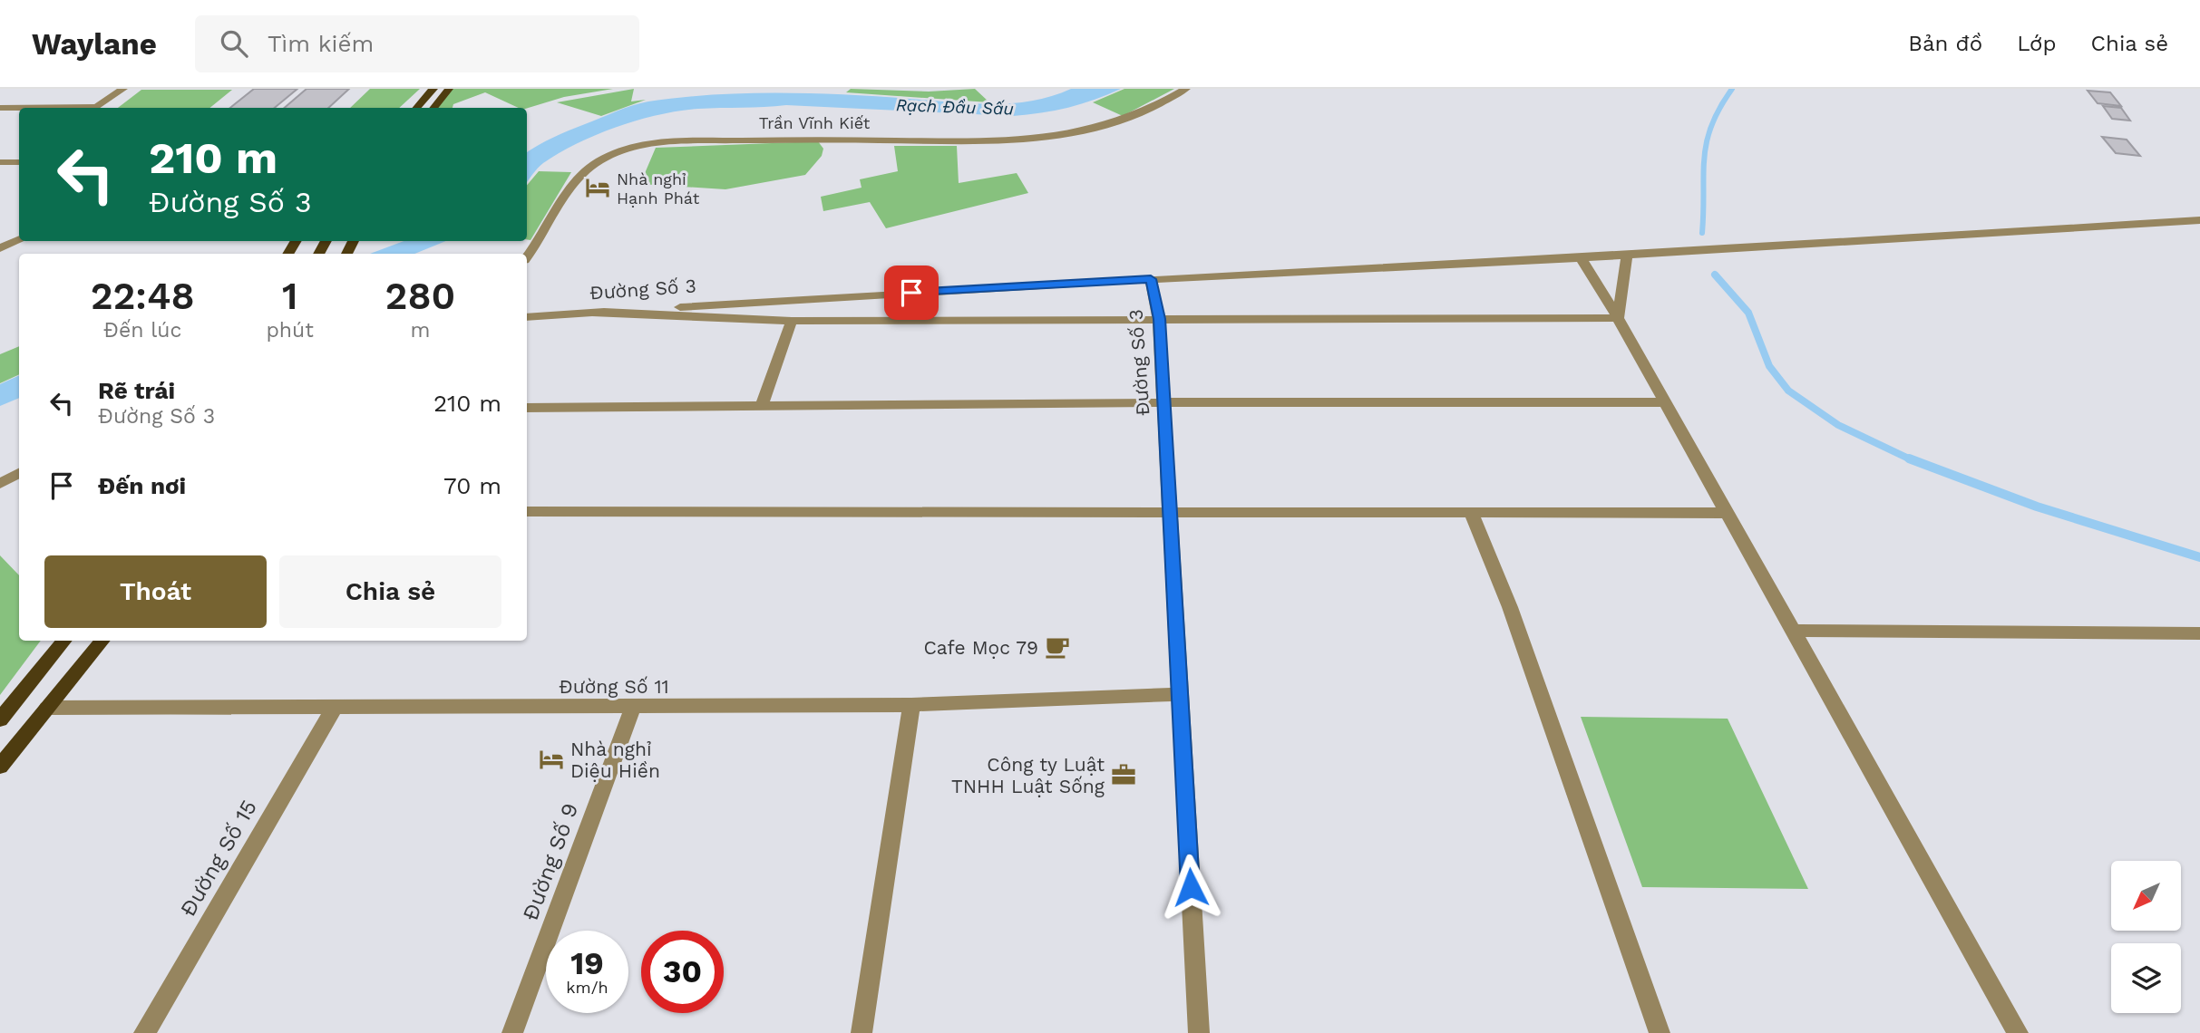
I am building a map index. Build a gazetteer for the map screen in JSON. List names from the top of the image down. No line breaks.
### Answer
{"streets":{"street":["Trần Vĩnh Kiết","Đường Số 3","Đường Số 11","Đường Số 15","Đường Số 9"]},"crossings":[["Đường Số 3","Đường Số 11"],["Đường Số 11","Đường Số 15"],["Đường Số 11","Đường Số 9"]],"water":["Rạch Đầu Sấu"],"places":{"hotel":["Nhà nghỉ Hạnh Phát","Nhà nghỉ Diệu Hiền"],"cafe":["Cafe Mọc 79"],"office":["Công ty Luật TNHH Luật Sống"]},"north":"bottom left","page":{"header":"Waylane","search":"Tìm kiếm","nav":["Bản đồ","Lớp","Chia sẻ"],"turn":["210 m","Đường Số 3"],"eta":["22:48","Đến lúc","1","phút","280","m"],"list":[{"name":"Rẽ trái","note":"Đường Số 3","value":"210 m"},{"name":"Đến nơi","value":"70 m"}],"buttons":["Thoát","Chia sẻ"],"speed":"19 km/h","limit":"30"}}
